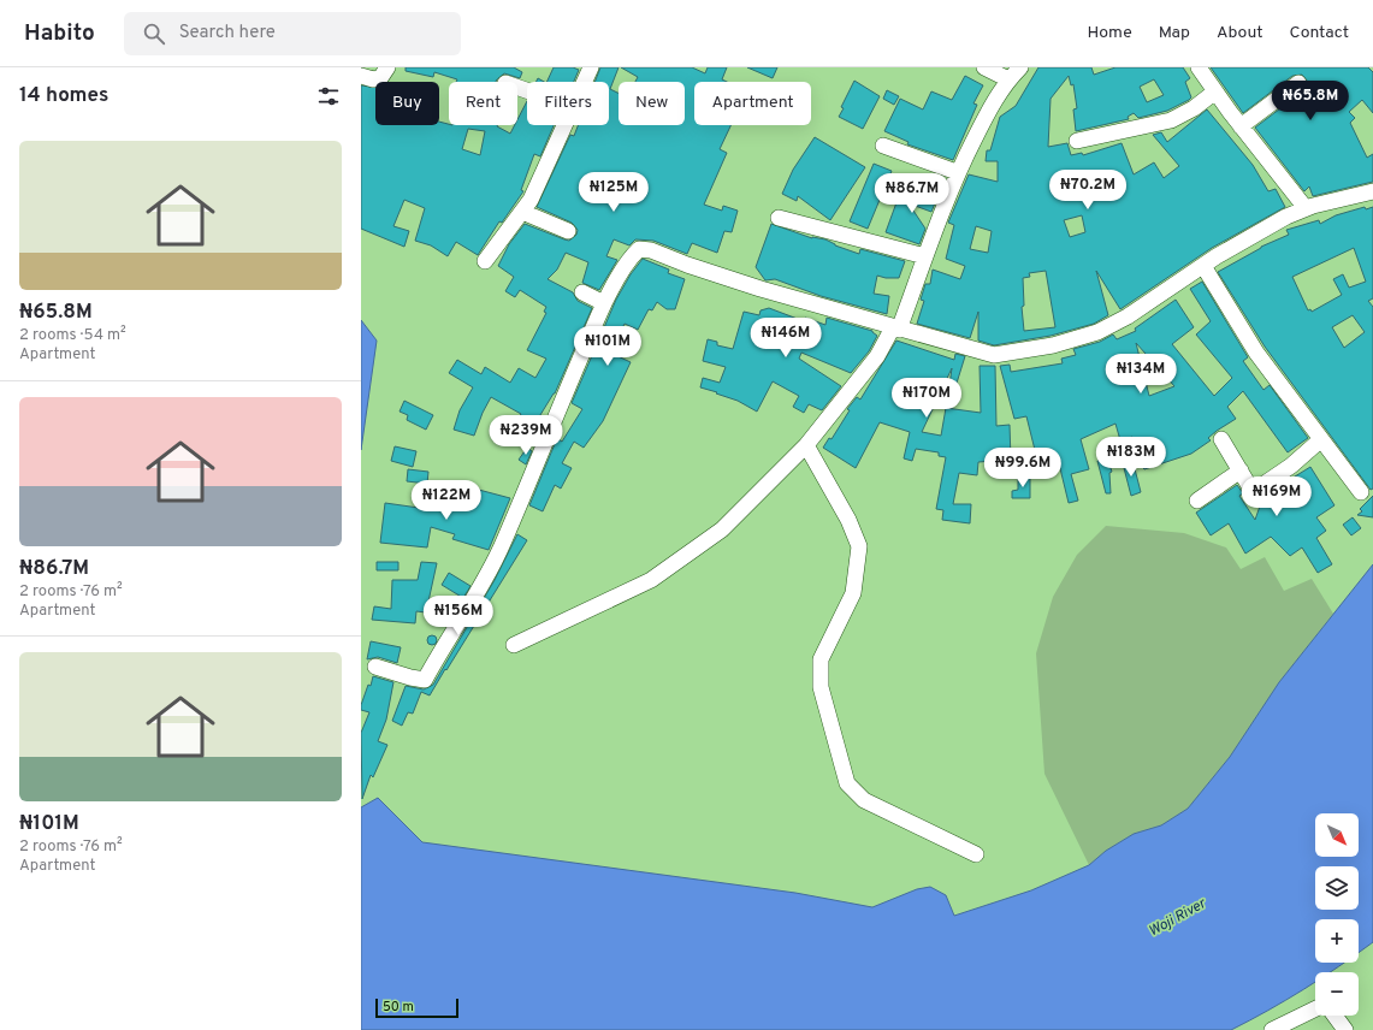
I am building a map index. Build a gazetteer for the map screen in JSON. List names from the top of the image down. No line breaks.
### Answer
{"water":["Woji River"],"scale_bar":"50 m","north":"bottom right","page":{"header":"Habito","search":"Search here","nav":["Home","Map","About","Contact"],"heading":"14 homes","price":["₦65.8M","₦70.2M","₦125M","₦86.7M","₦146M","₦101M","₦134M","₦170M","₦239M","₦183M","₦99.6M","₦169M","₦122M","₦156M"],"chip":["Buy","Rent","Filters","New","Apartment"],"list":[{"name":"₦65.8M","note":"2 rooms · 54 m² · Apartment"},{"name":"₦86.7M","note":"2 rooms · 76 m² · Apartment"},{"name":"₦101M","note":"2 rooms · 76 m² · Apartment"}],"map_buttons":["+","−"],"scale":"50 m"}}
